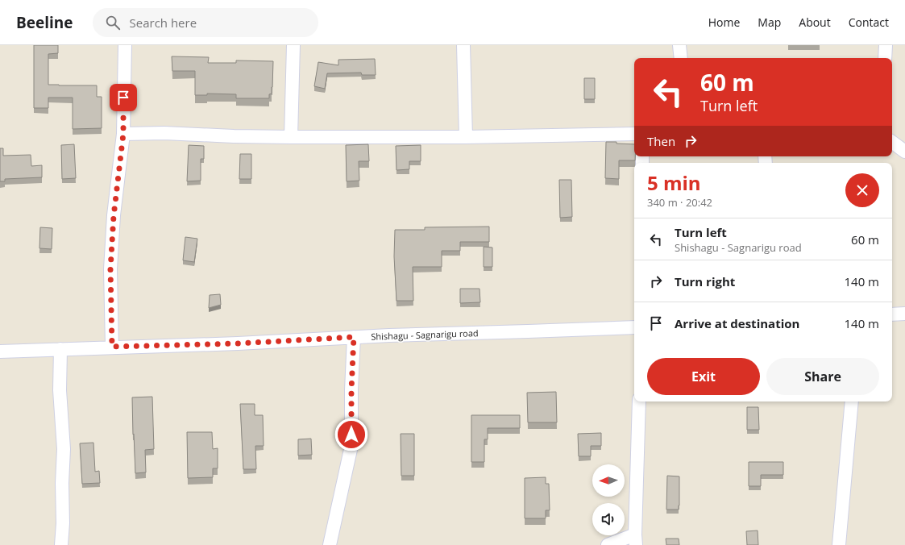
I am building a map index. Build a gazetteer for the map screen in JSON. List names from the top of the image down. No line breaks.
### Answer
{"streets":{"street":["Shishagu - Sagnarigu road"]},"north":"left","page":{"header":"Beeline","search":"Search here","nav":["Home","Map","About","Contact"],"turn":["60 m","Turn left"],"then":"Then","heading":["5 min","340 m · 20:42"],"list":[{"name":"Turn left","note":"Shishagu - Sagnarigu road","value":"60 m"},{"name":"Turn right","value":"140 m"},{"name":"Arrive at destination","value":"140 m"}],"buttons":["Exit","Share"]}}
